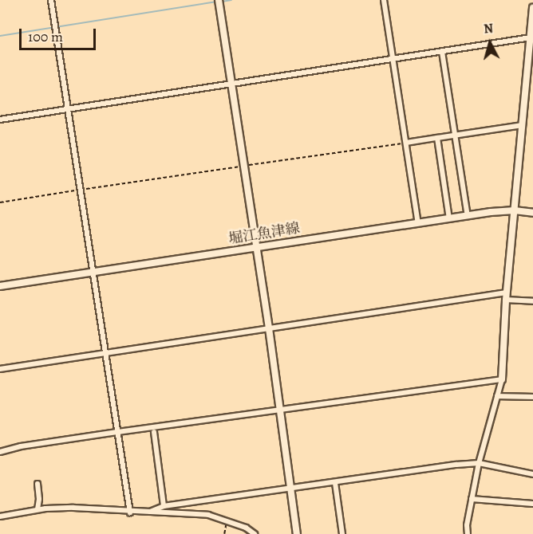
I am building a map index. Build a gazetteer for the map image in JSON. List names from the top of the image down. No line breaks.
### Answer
{"streets":{"main road":["堀江魚津線"]},"scale_bar":"100 m","north":"top"}
